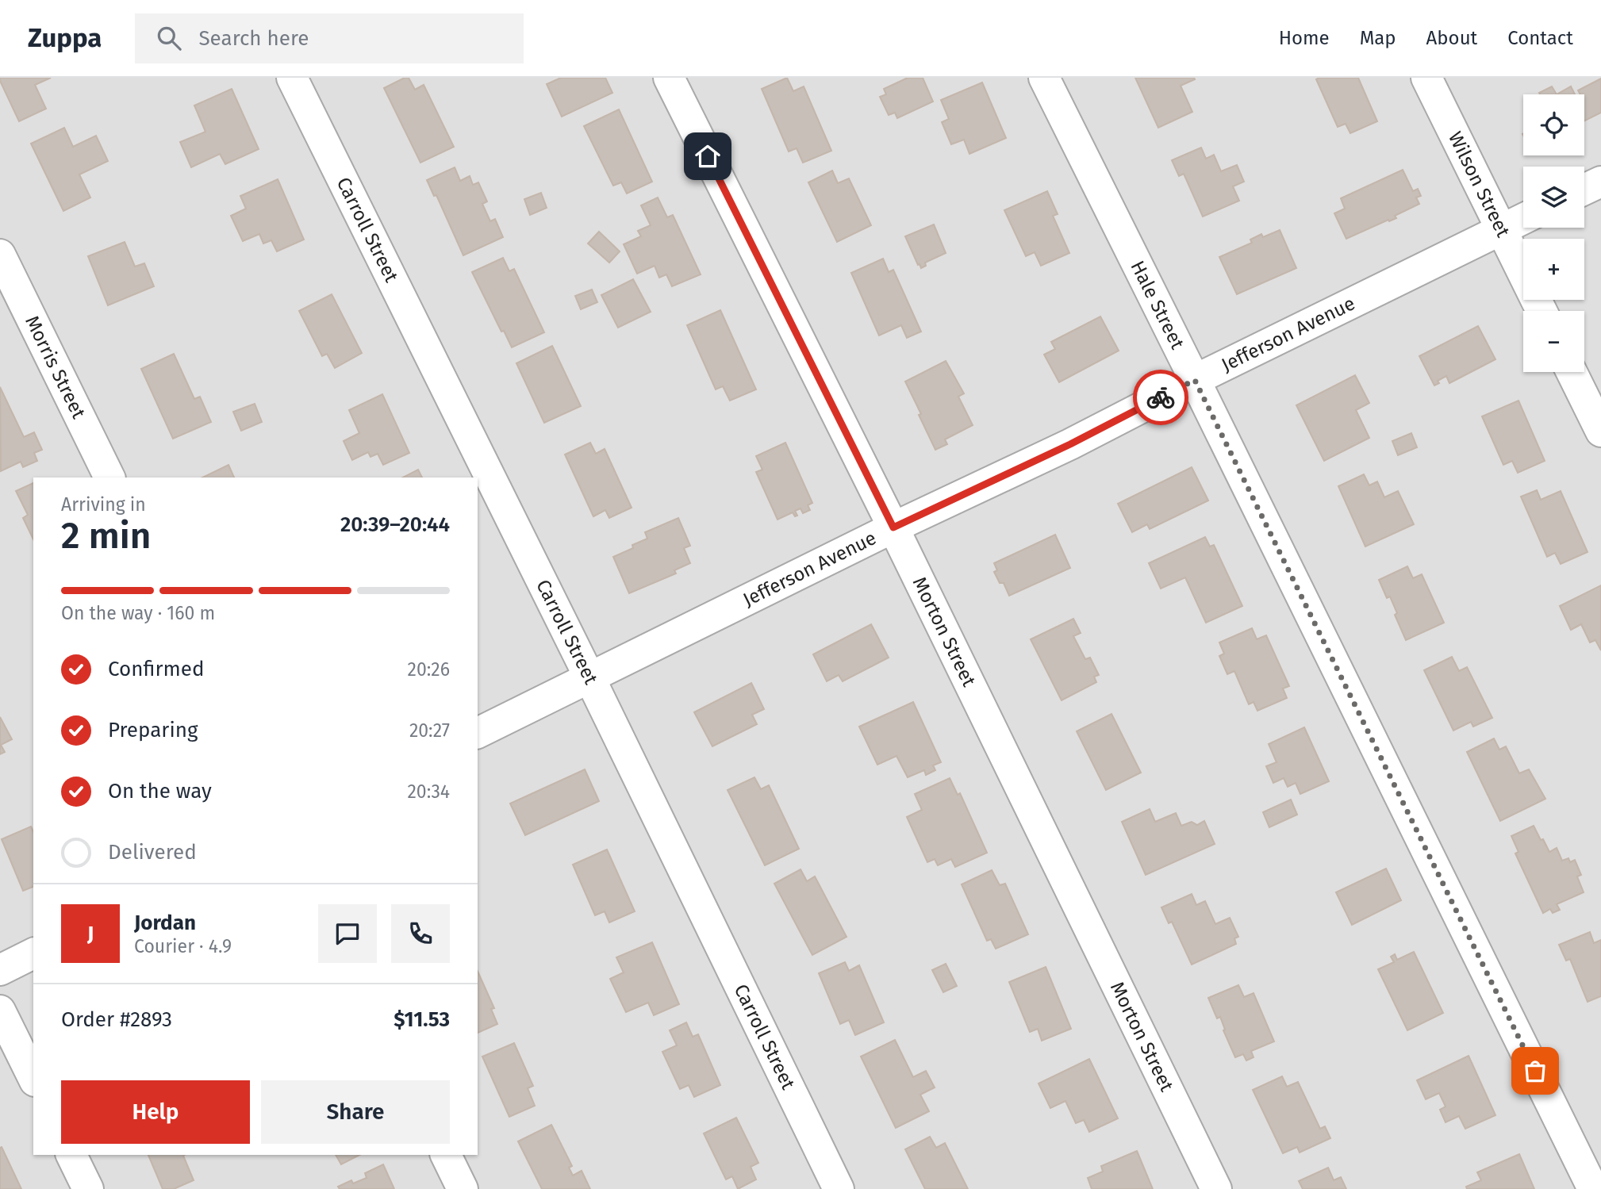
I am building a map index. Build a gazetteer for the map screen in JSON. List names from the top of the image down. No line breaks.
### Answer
{"streets":{"street":["Wilson Street","Carroll Street","Hale Street","Jefferson Avenue","Morris Street","Morton Street"]},"crossings":[["Wilson Street","Jefferson Avenue"],["Carroll Street","Jefferson Avenue"],["Hale Street","Jefferson Avenue"],["Jefferson Avenue","Morton Street"]],"page":{"header":"Zuppa","search":"Search here","nav":["Home","Map","About","Contact"],"map_buttons":["+","−"],"heading":["2 min","Arriving in","20:39–20:44"],"panel":["Jordan","Courier · 4.9","Order #2893","$11.53"],"bar":"On the way · 160 m","list":[["Confirmed","20:26"],["Preparing","20:27"],["On the way","20:34"],"Delivered"],"round":"J","buttons":["Help","Share"]}}
